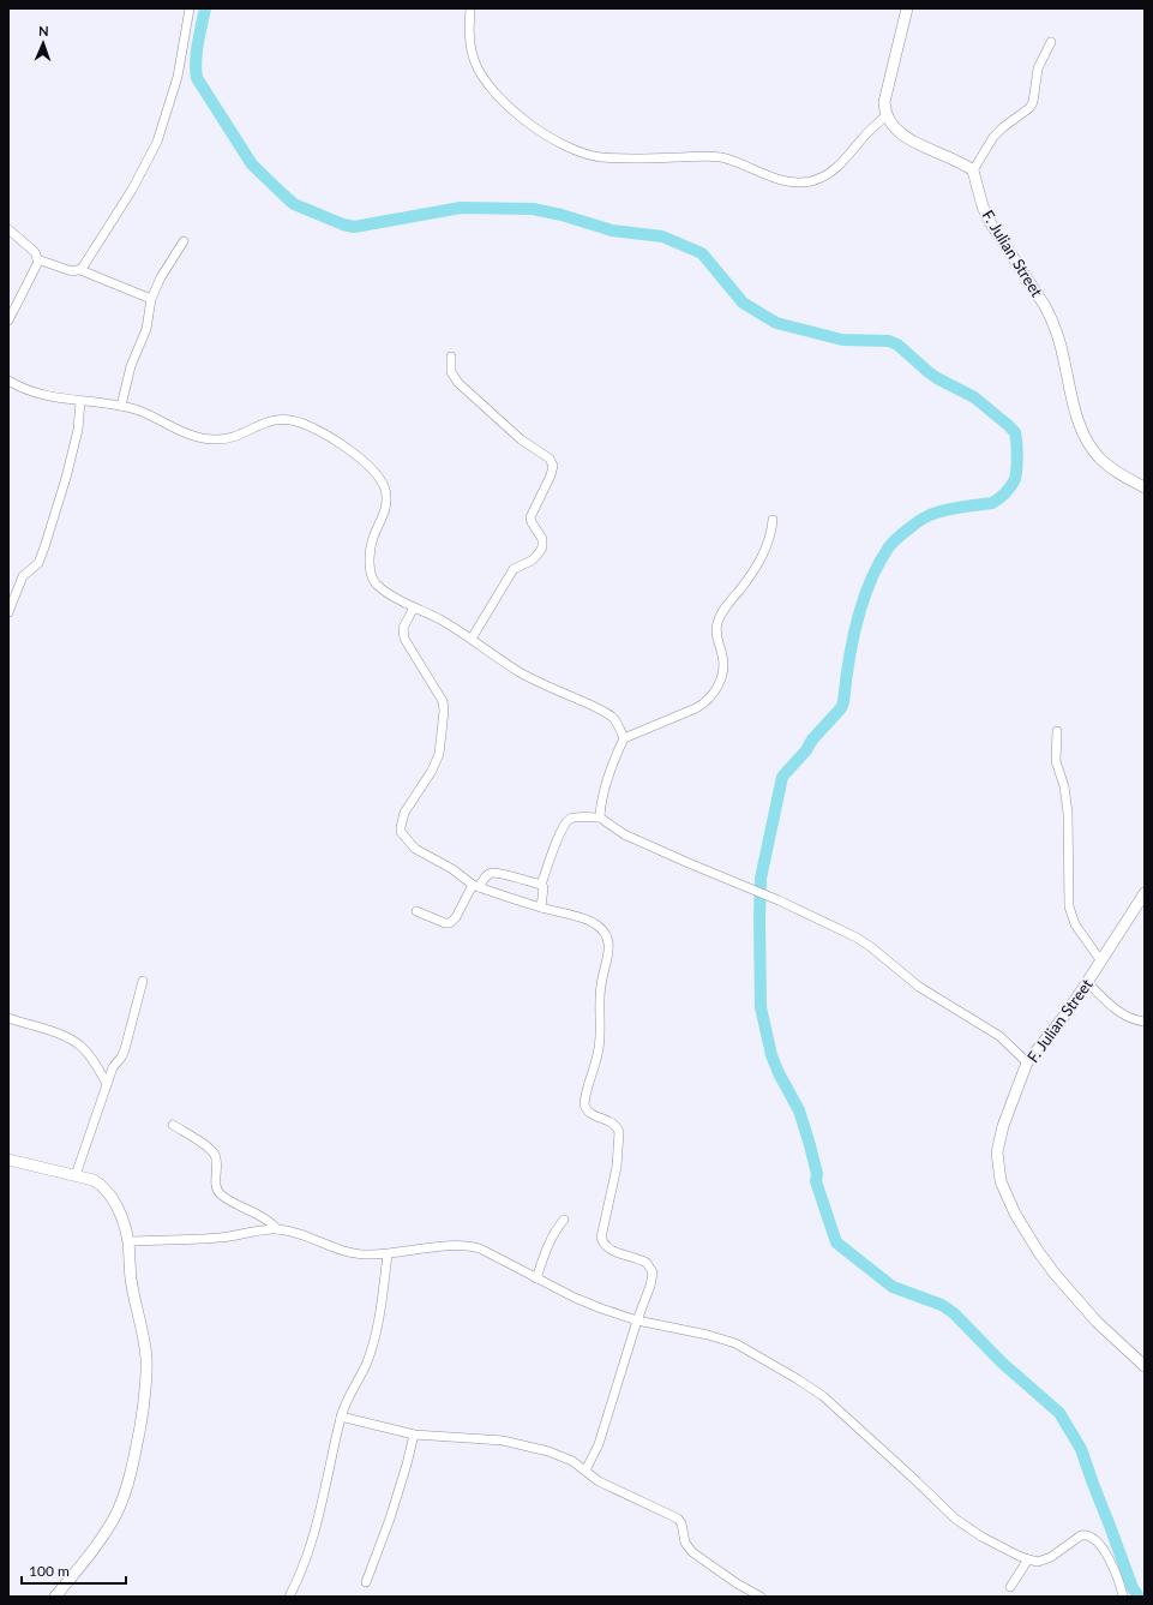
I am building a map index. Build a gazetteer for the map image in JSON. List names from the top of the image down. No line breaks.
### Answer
{"streets":{"street":["F. Julian Street"]},"scale_bar":"100 m","north":"top"}
